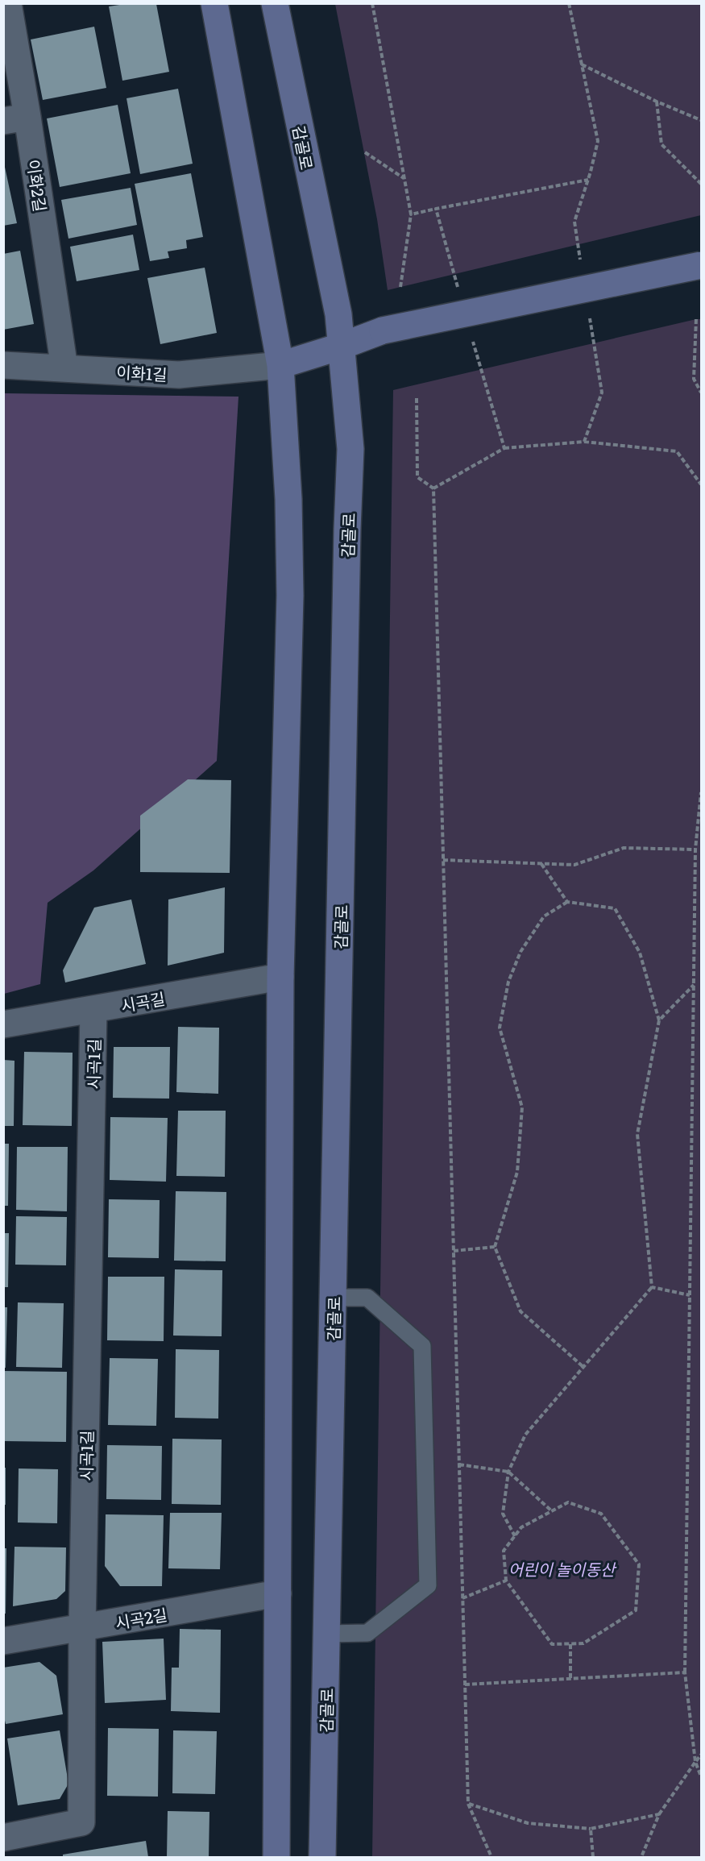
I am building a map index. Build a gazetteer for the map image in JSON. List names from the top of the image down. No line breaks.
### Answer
{"streets":{"main road":["감골로"],"street":["이화2길","이화1길","시곡길","시곡1길","시곡2길"]},"crossings":[["이화2길","이화1길"],["시곡길","시곡1길"],["시곡1길","시곡2길"]],"parks":["어린이 놀이동산"]}
